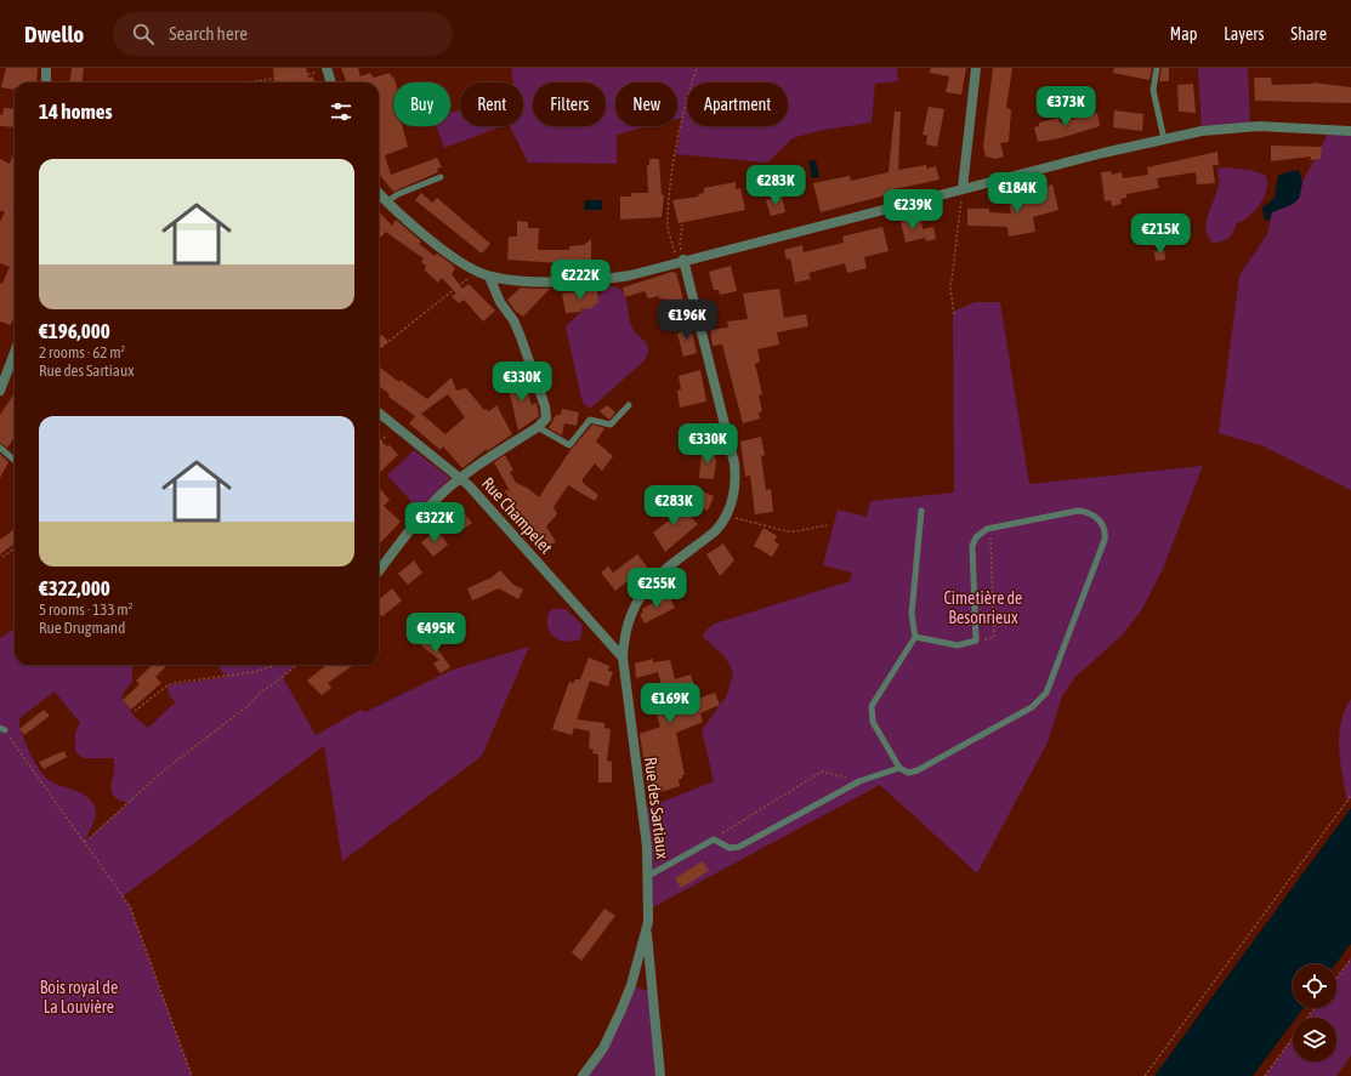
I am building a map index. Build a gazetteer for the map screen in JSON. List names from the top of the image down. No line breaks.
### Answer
{"streets":{"street":["Rue Champelet","Rue des Sartiaux"]},"crossings":[["Rue Champelet","Rue des Sartiaux"]],"parks":["Cimetière de Besonrieux","Bois royal de La Louvière"],"page":{"header":"Dwello","search":"Search here","nav":["Map","Layers","Share"],"chip":["Buy","Rent","Filters","New","Apartment"],"heading":"14 homes","price":["€373K","€283K","€184K","€239K","€215K","€222K","€196K","€330K","€330K","€283K","€322K","€255K","€495K","€169K"],"list":[{"name":"€196,000","note":"2 rooms · 62 m² · Rue des Sartiaux"},{"name":"€322,000","note":"5 rooms · 133 m² · Rue Drugmand"}]}}
